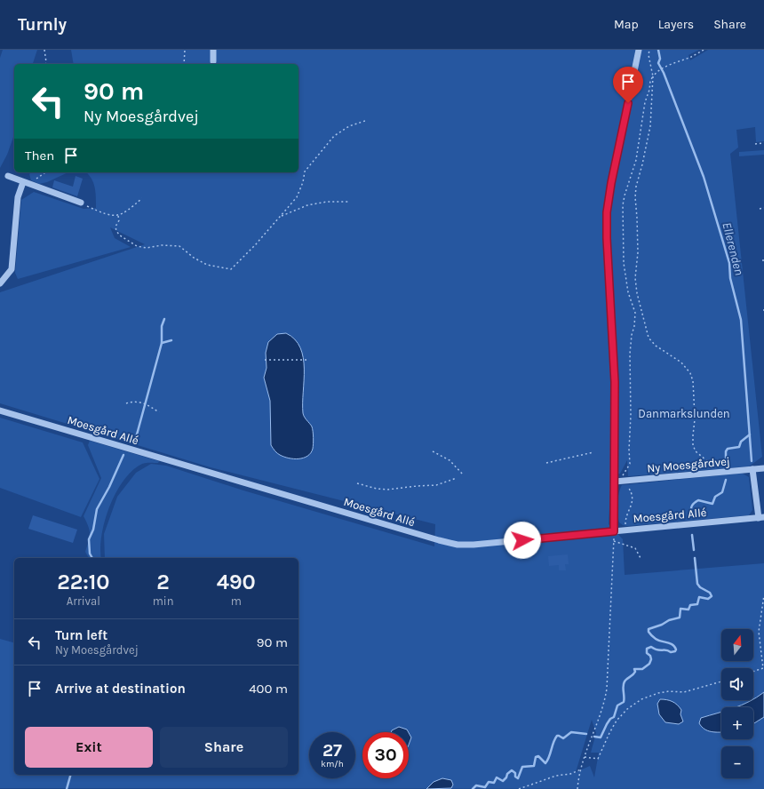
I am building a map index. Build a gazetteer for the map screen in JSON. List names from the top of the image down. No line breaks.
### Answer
{"streets":{"street":["Moesgård Allé","Ny Moesgårdvej"]},"water":["Ellerenden"],"parks":["Danmarkslunden"],"north":"top","page":{"header":"Turnly","nav":["Map","Layers","Share"],"turn":["90 m","Ny Moesgårdvej"],"then":"Then","eta":["22:10","Arrival","2","min","490","m"],"list":[{"name":"Turn left","note":"Ny Moesgårdvej","value":"90 m"},{"name":"Arrive at destination","value":"400 m"}],"map_buttons":["+","−"],"buttons":["Exit","Share"],"speed":"27 km/h","limit":"30"}}
